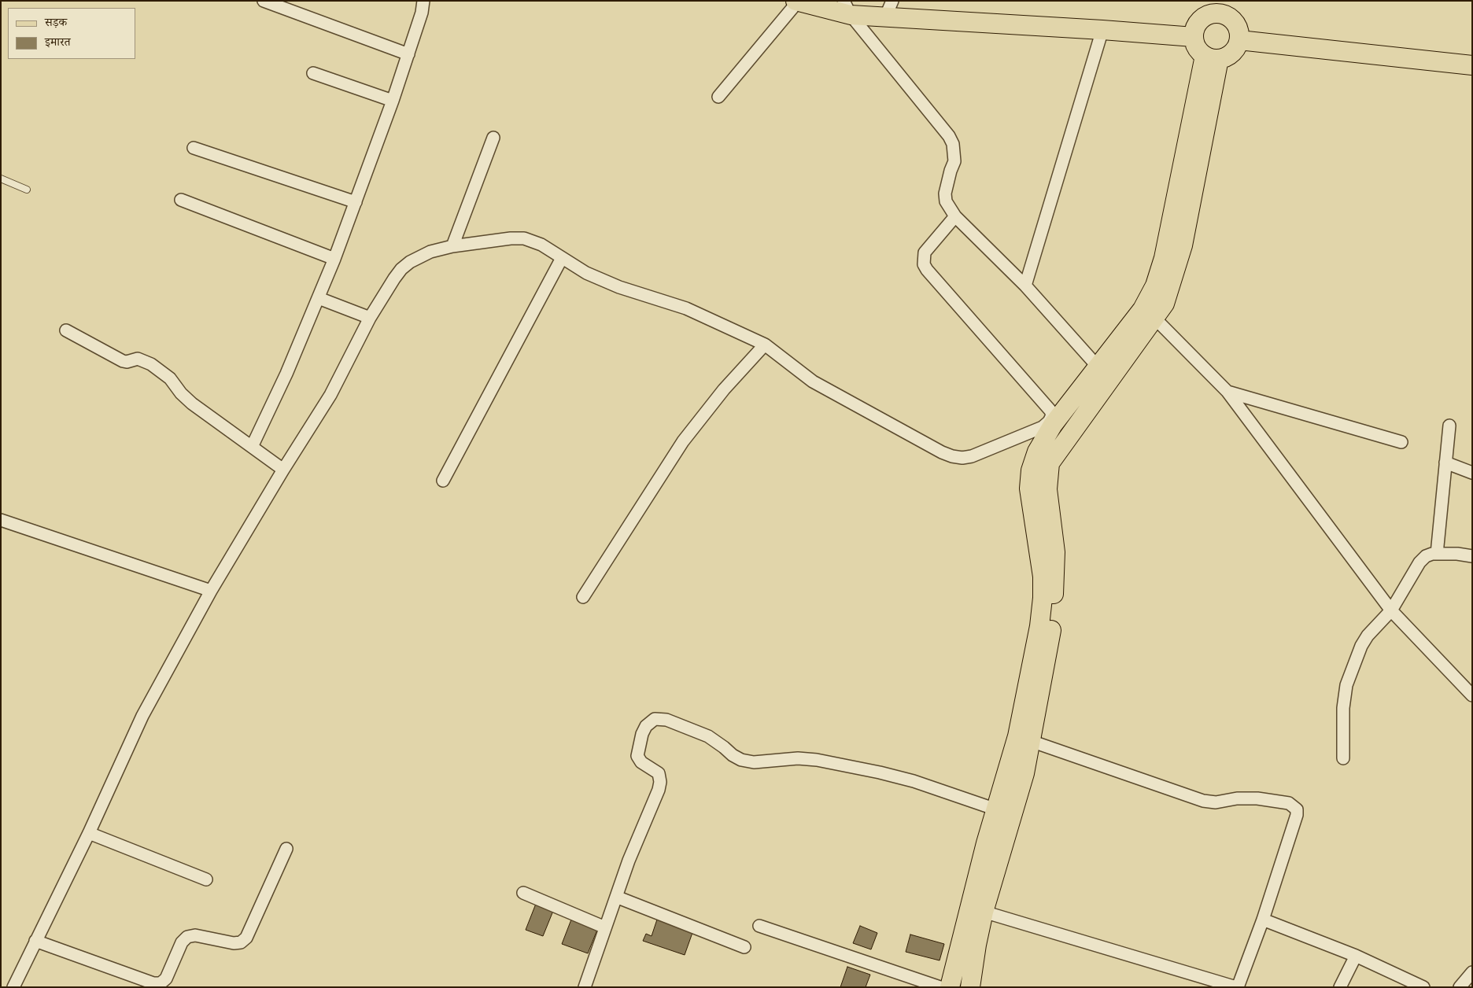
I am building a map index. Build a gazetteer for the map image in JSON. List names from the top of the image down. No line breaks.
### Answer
{"legend":["सड़क","इमारत"]}
